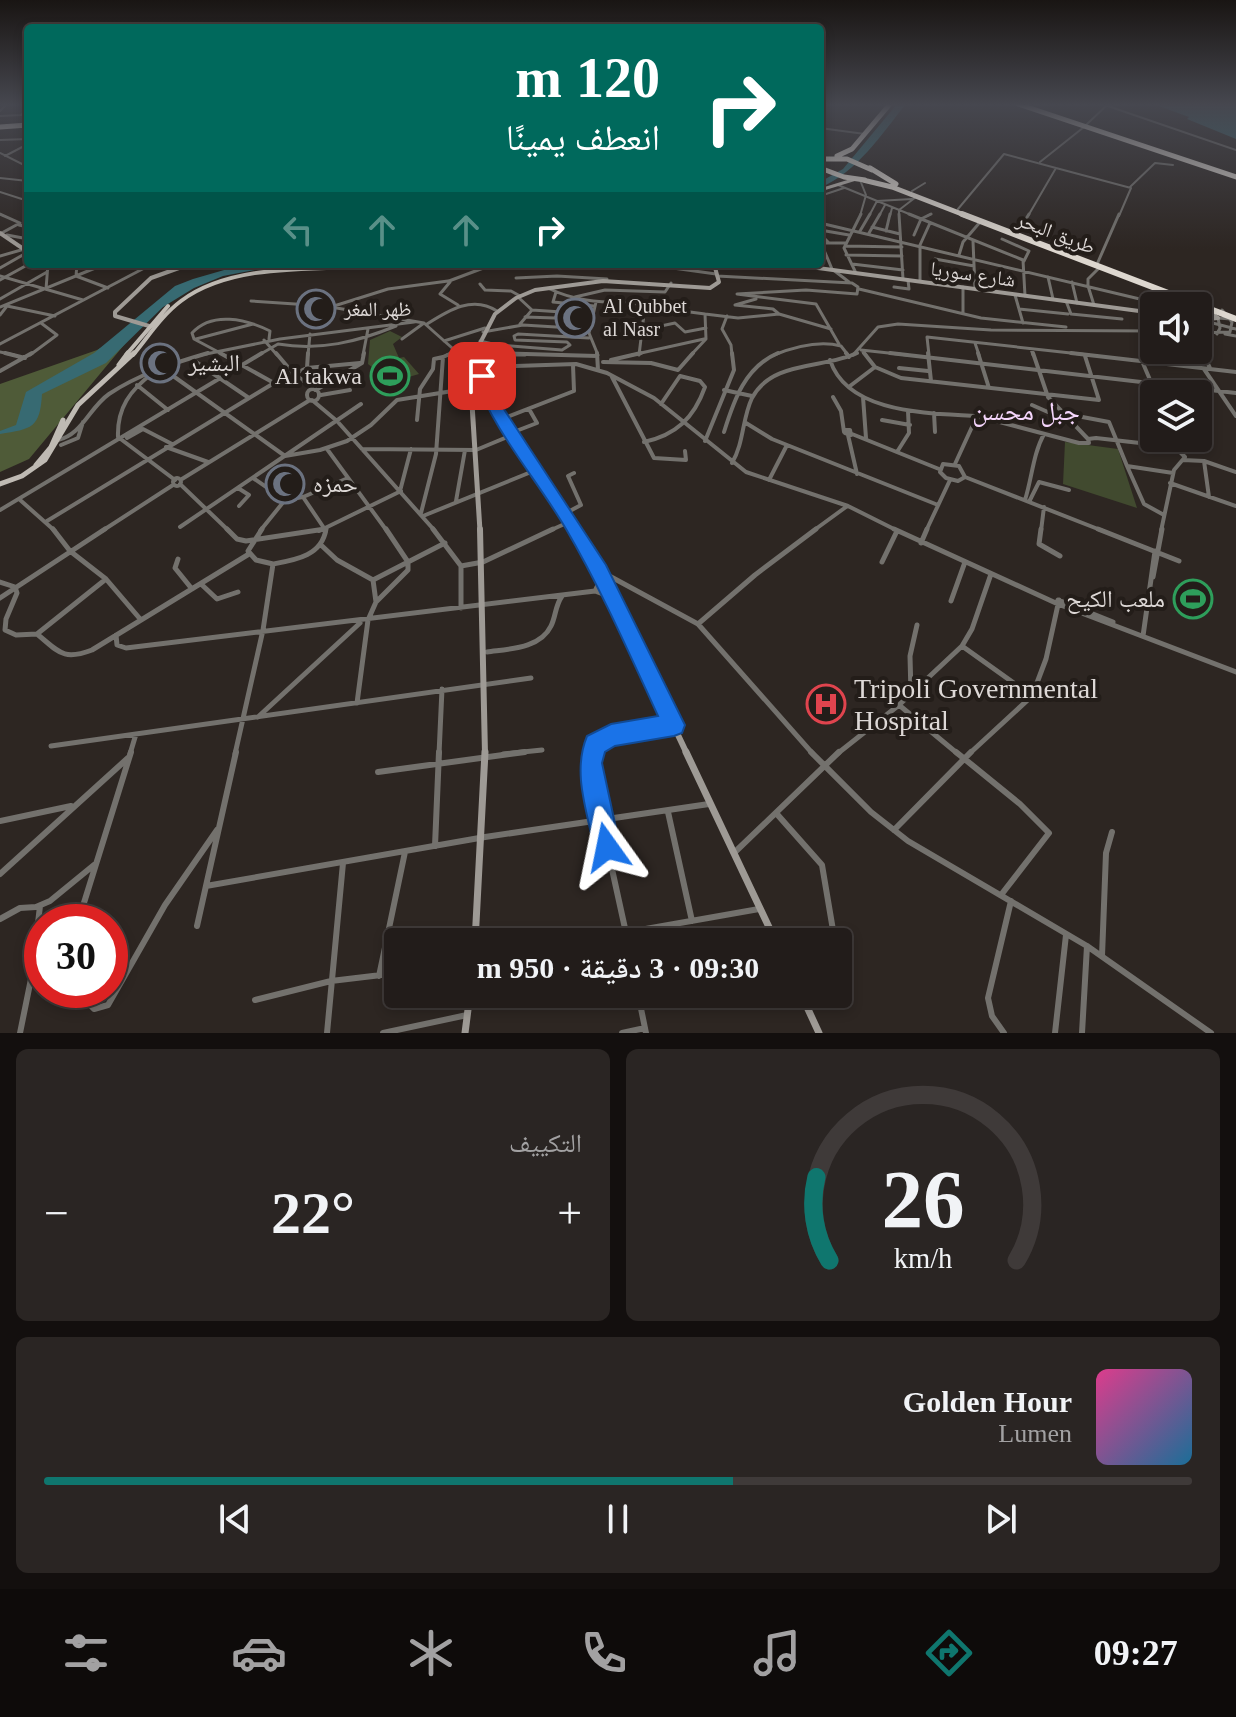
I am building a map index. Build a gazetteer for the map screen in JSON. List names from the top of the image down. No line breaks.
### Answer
{"streets":{"highway":["طريق البحر"],"main road":["شارع سوريا"]},"districts":["جبل محسن"],"places":{"mosque":["ظهر المغر","Al Qubbet al Nasr","البشير","حمزه"],"sports":["Al takwa","ملعب الكيح"],"hospital":["Tripoli Governmental Hospital"]},"page":{"turn":["120 m","انعطف يمينًا"],"limit":"30","trip":"09:30 · 3 دقيقة · 950 m","tile":"التكييف","heat":["−","22°","+"],"song":["Golden Hour","Lumen"],"tabs":"09:27","gauge":["26","km/h"]}}
